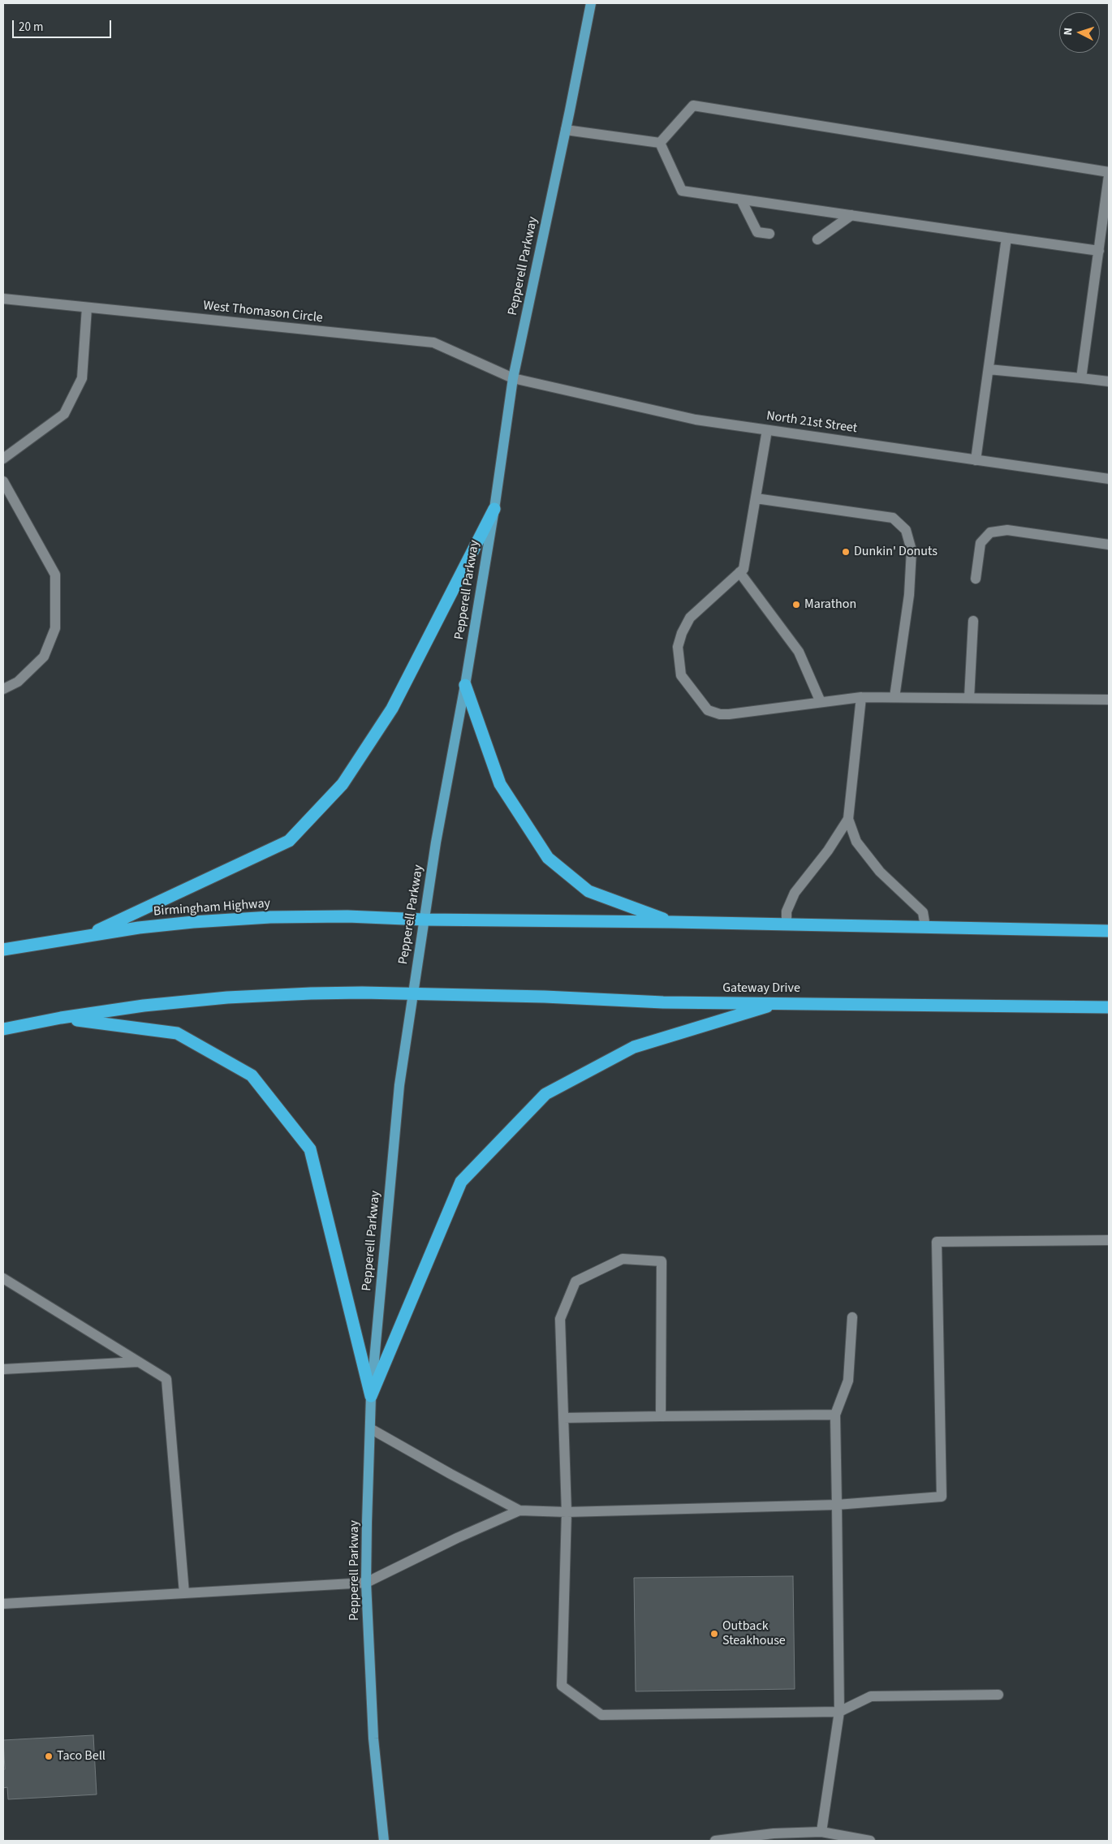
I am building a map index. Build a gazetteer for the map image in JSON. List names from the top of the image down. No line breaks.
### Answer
{"streets":{"highway":["Birmingham Highway","Gateway Drive"],"main road":["Pepperell Parkway"],"street":["West Thomason Circle","North 21st Street"]},"crossings":[["Pepperell Parkway","West Thomason Circle"],["Pepperell Parkway","North 21st Street"],["Pepperell Parkway","Birmingham Highway"],["Pepperell Parkway","Gateway Drive"],["West Thomason Circle","North 21st Street"]],"places":["Dunkin' Donuts","Marathon","Outback Steakhouse","Taco Bell"],"scale_bar":"20 m","north":"left"}
